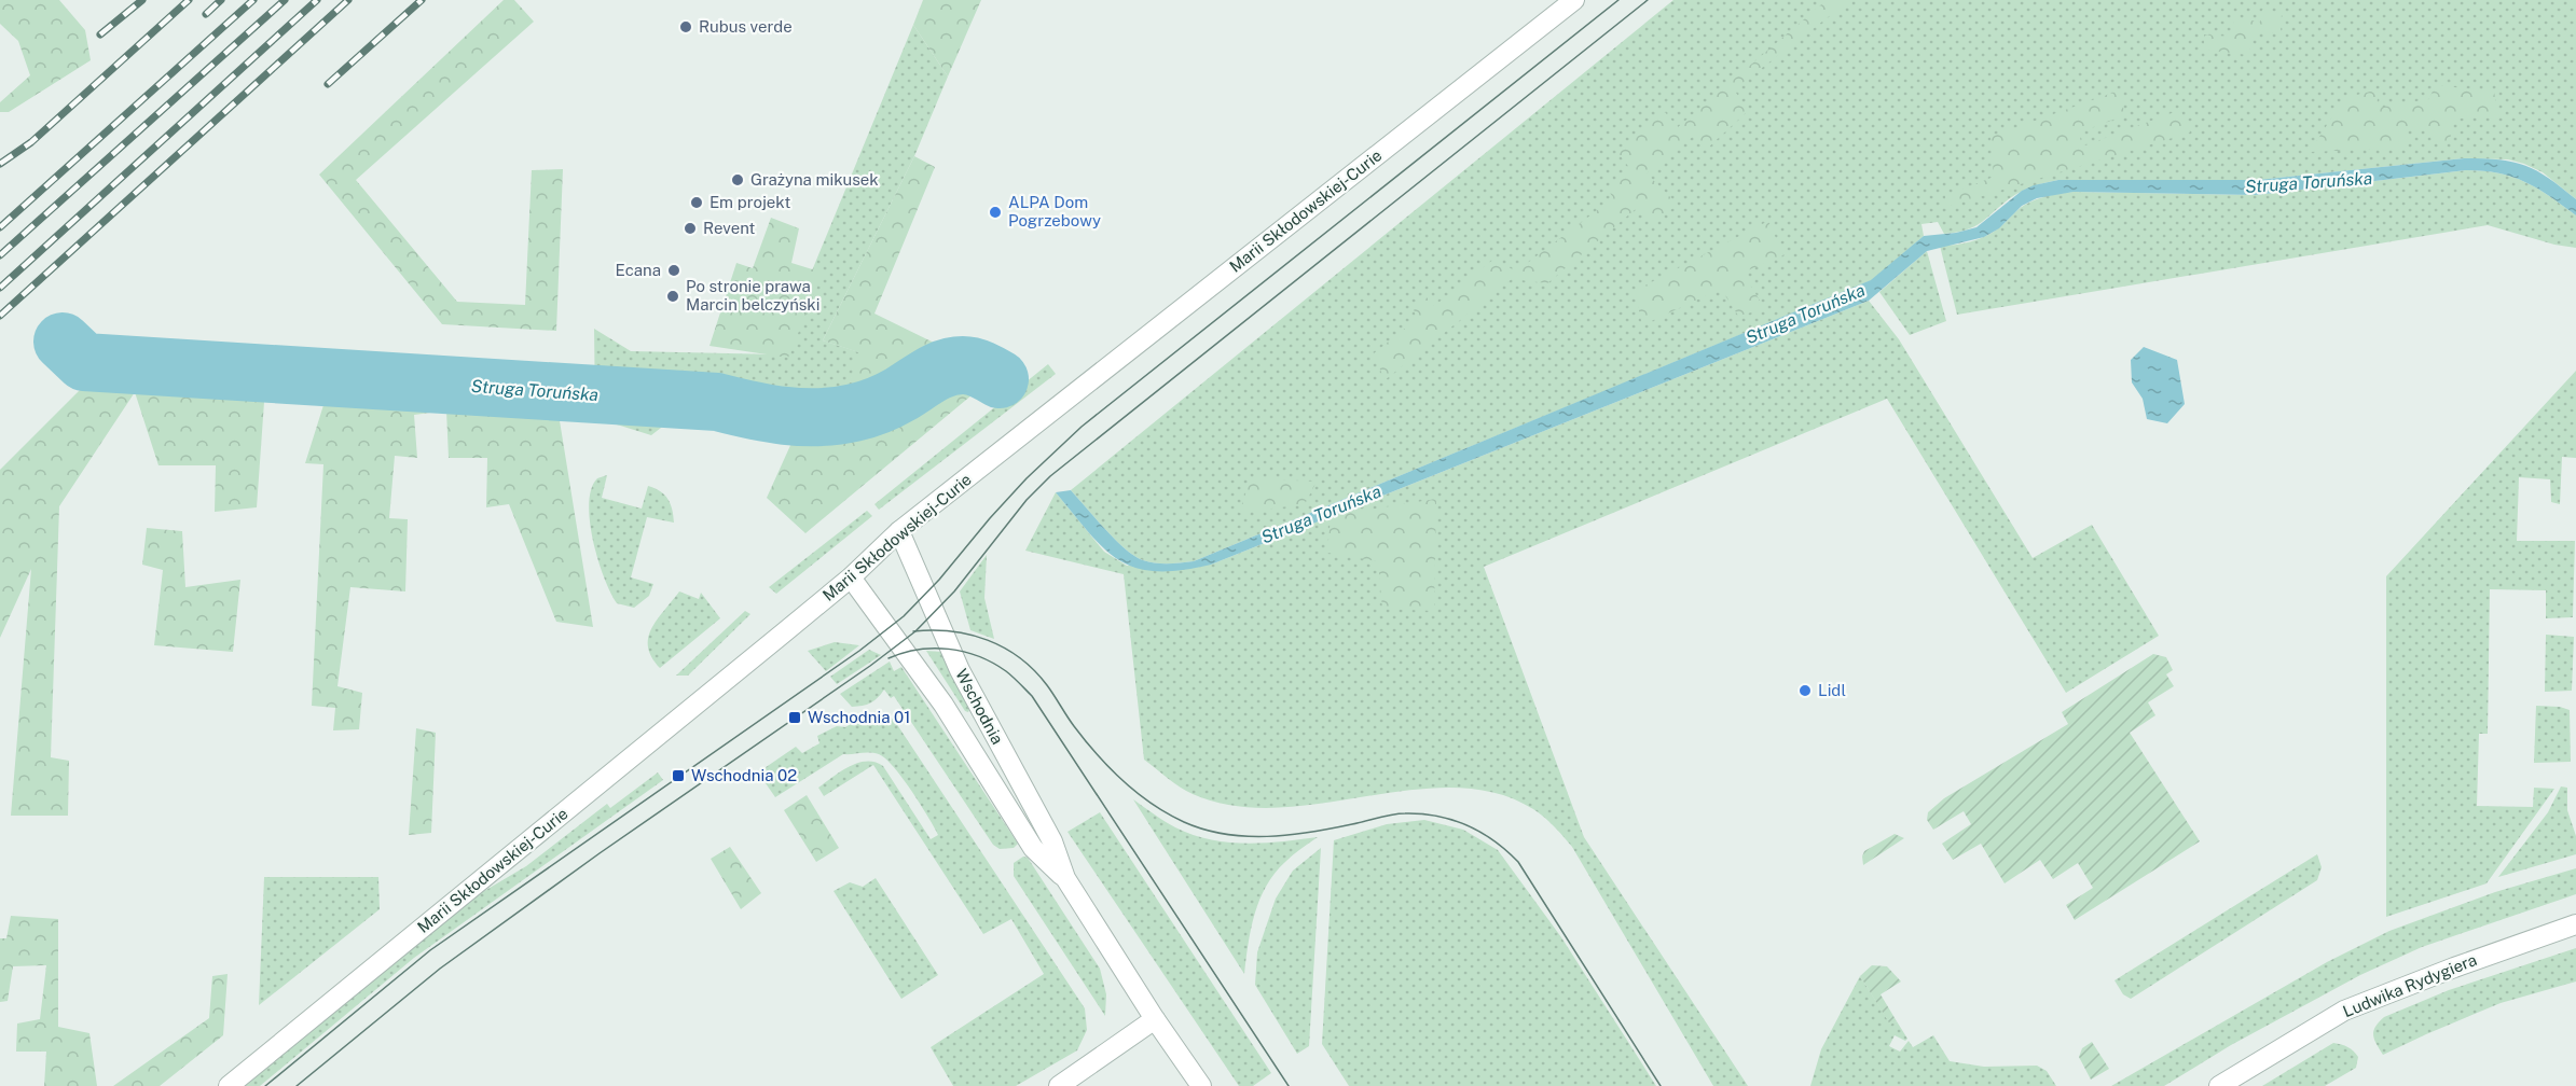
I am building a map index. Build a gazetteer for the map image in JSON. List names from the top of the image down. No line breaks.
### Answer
{"streets":{"street":["Marii Skłodowskiej-Curie","Wschodnia","Ludwika Rydygiera"]},"crossings":[["Marii Skłodowskiej-Curie","Wschodnia"]],"water":["Struga Toruńska"],"places":{"other":["Rubus verde","Grażyna mikusek","Em projekt","ALPA Dom Pogrzebowy","Revent","Ecana","Po stronie prawa Marcin belczyński","Lidl"],"transit":["Wschodnia 01","Wschodnia 02"]}}
